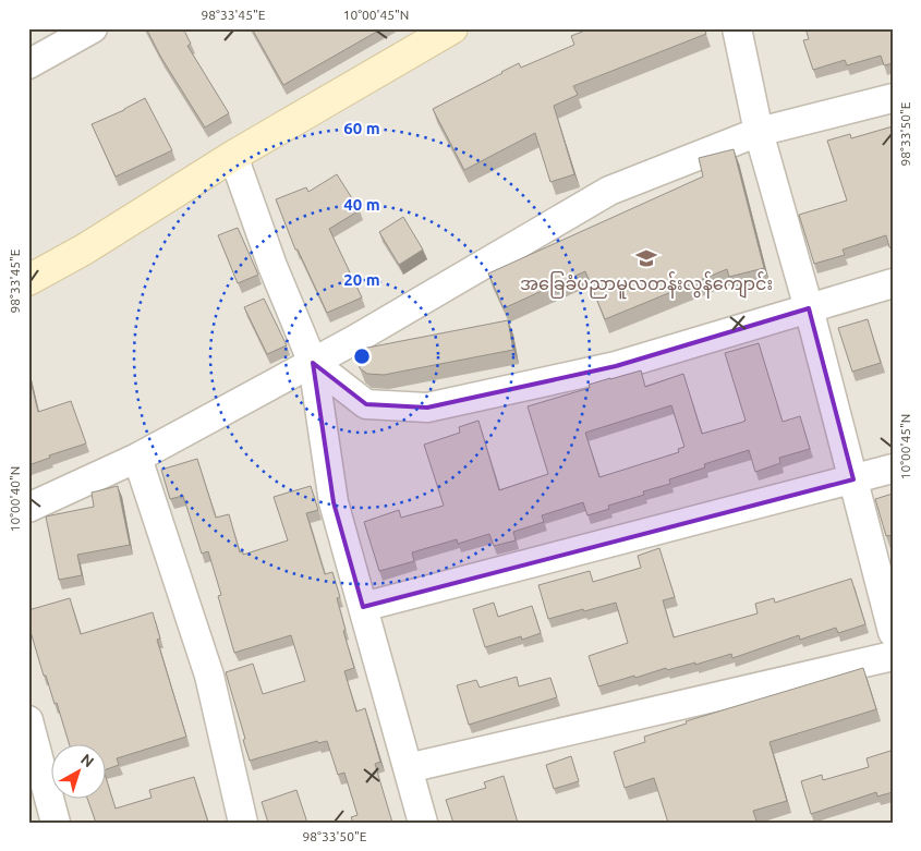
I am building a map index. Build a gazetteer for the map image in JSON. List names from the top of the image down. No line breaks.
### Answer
{"places":{"school or university":["အခြေခံပညာမူလတန်းလွန်ကျောင်း"]},"north":"top right","coordinates":["98°33'45\"E","10°00'45\"N","98°33'50\"E","10°00'40\"N"],"rings":["60 m","40 m","20 m"]}
